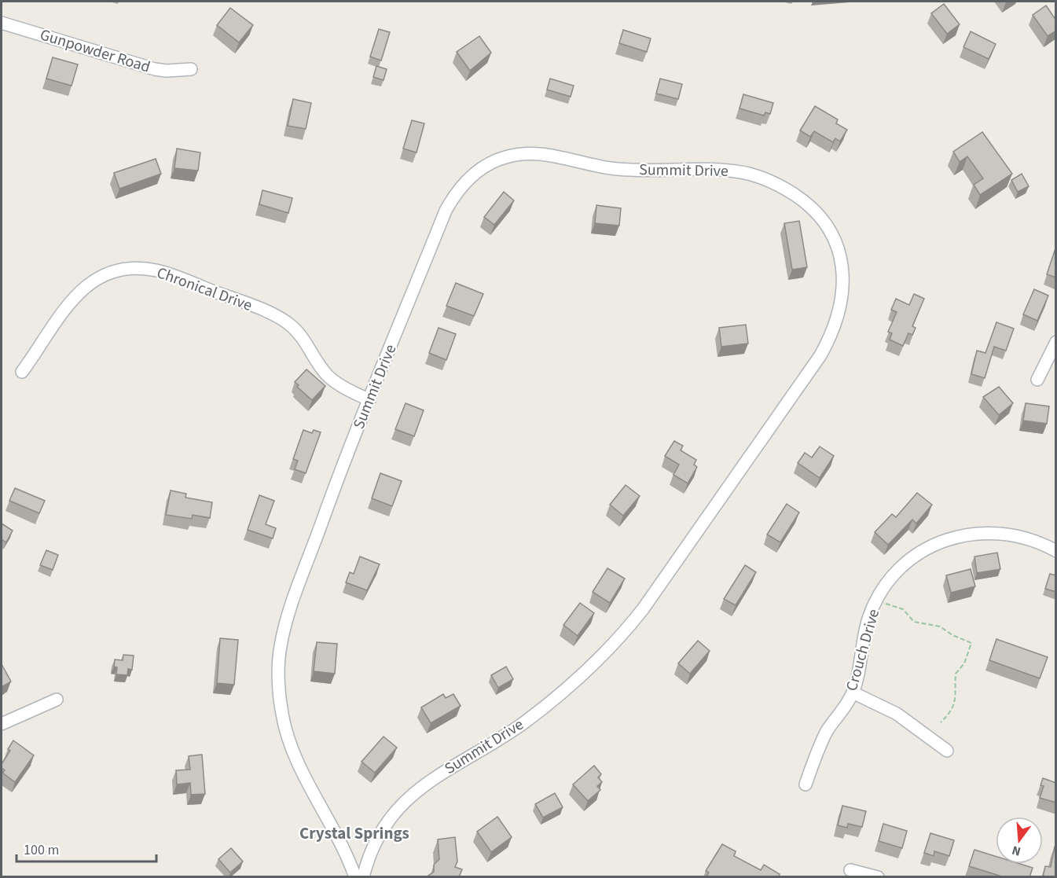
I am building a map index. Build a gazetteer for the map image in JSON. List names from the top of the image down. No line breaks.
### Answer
{"streets":{"street":["Gunpowder Road","Summit Drive","Chronical Drive","Crouch Drive"]},"crossings":[["Summit Drive","Chronical Drive"]],"districts":["Crystal Springs"],"scale_bar":"100 m","north":"bottom"}
